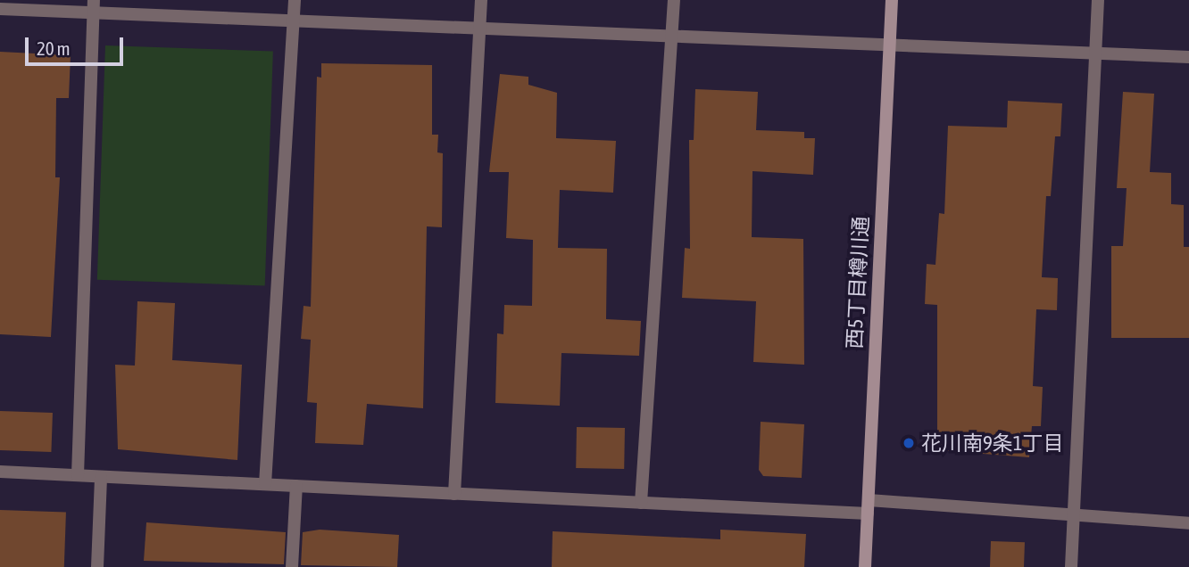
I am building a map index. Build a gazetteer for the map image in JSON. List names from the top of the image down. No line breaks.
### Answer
{"streets":{"main road":["西5丁目樽川通"]},"places":["花川南9条1丁目"],"scale_bar":"20 m"}
